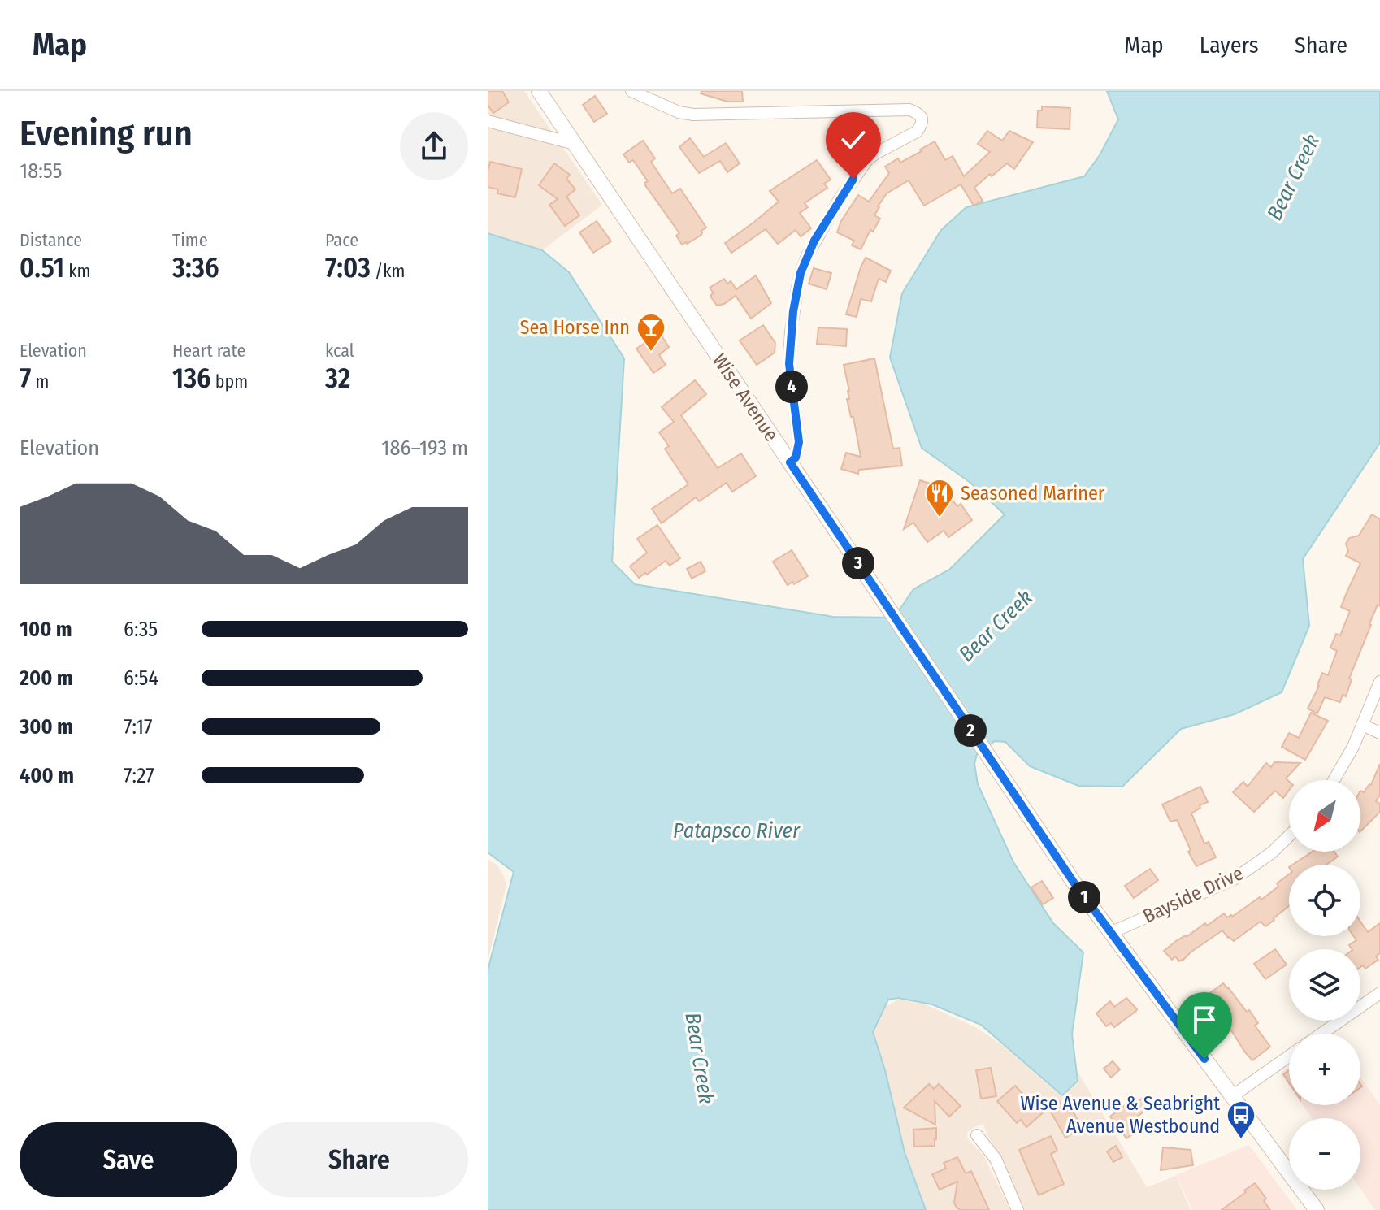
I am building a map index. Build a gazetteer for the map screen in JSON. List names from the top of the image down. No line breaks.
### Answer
{"streets":{"main road":["Wise Avenue"],"street":["Bayside Drive"]},"crossings":[["Wise Avenue","Bayside Drive"]],"water":["Bear Creek","Patapsco River"],"places":{"bar":["Sea Horse Inn"],"restaurant":["Seasoned Mariner"],"bus stop":["Wise Avenue & Seabright Avenue Westbound"]},"north":"bottom left","page":{"header":"Map","nav":["Map","Layers","Share"],"heading":["Evening run","18:55"],"stats":[["Distance","0.51 km"],["Time","3:36"],["Pace","7:03 /km"],["Elevation","7 m"],["Heart rate","136 bpm"],["kcal","32"]],"pins":["4","3","2","1"],"chart":["Elevation","186–193 m"],"list":[{"name":"100 m","note":"6:35"},{"name":"200 m","note":"6:54"},{"name":"300 m","note":"7:17"},{"name":"400 m","note":"7:27"}],"map_buttons":["+","−"],"buttons":["Save","Share"]}}
